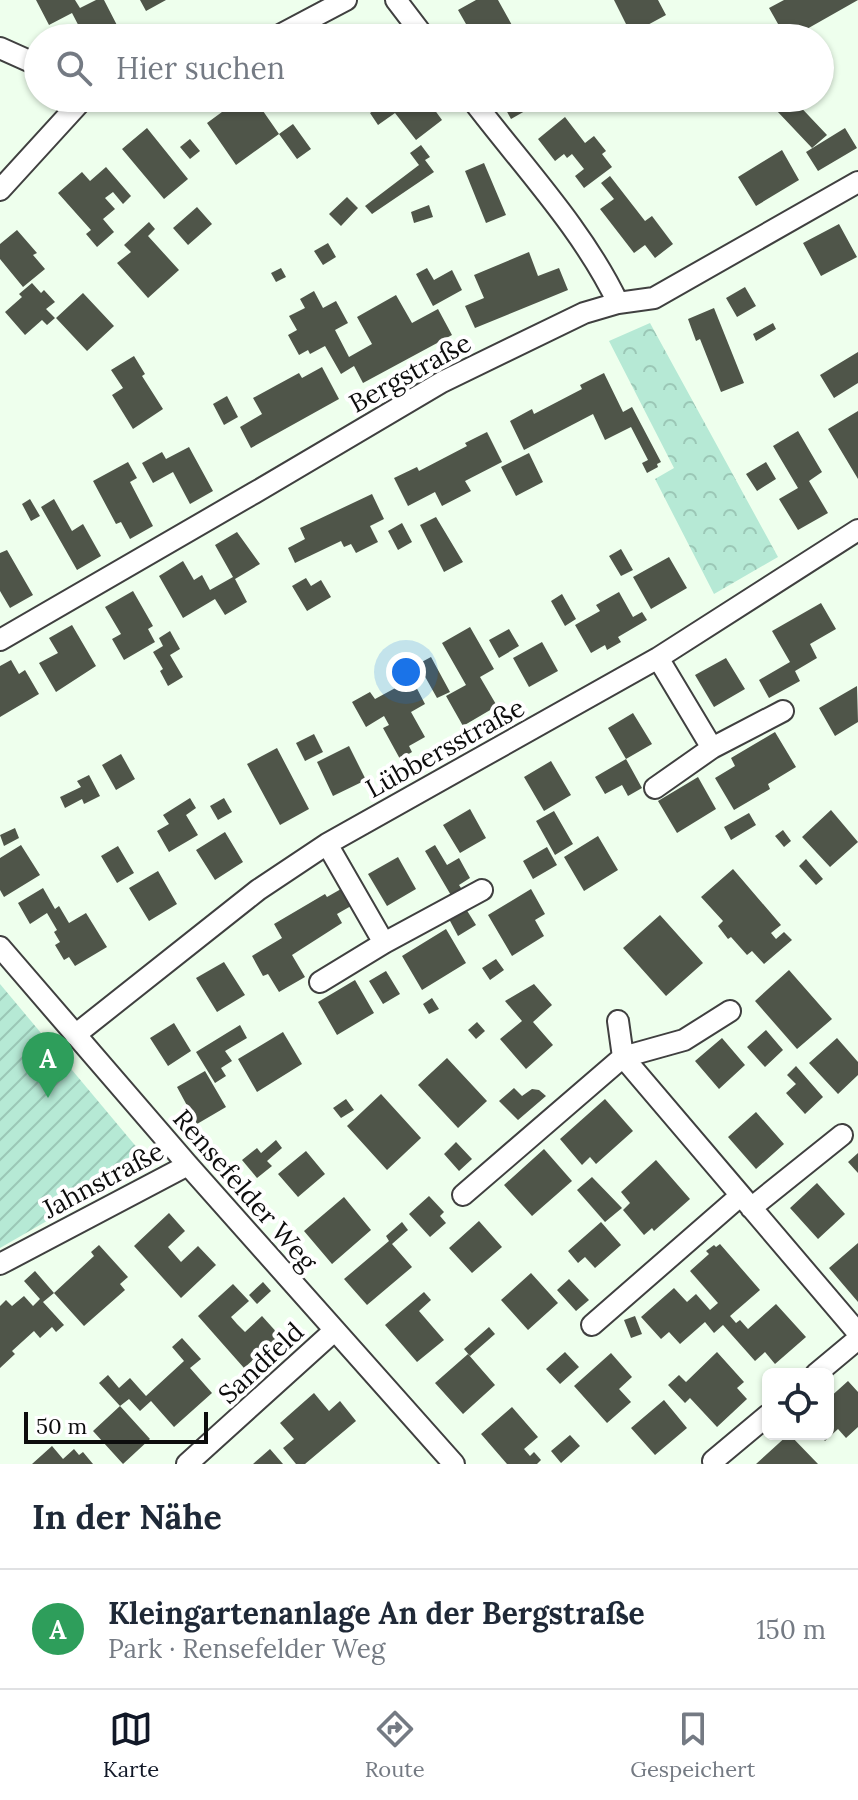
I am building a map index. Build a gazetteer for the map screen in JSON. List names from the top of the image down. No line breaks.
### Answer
{"streets":{"street":["Bergstraße","Lübbersstraße","Jahnstraße","Rensefelder Weg","Sandfeld"]},"crossings":[["Lübbersstraße","Rensefelder Weg"],["Jahnstraße","Rensefelder Weg"],["Rensefelder Weg","Sandfeld"]],"scale_bar":"50 m","page":{"search":"Hier suchen","pins":"A","scale":"50 m","heading":"In der Nähe","list":[{"mark":"A","name":"Kleingartenanlage An der Bergstraße","note":"Park · Rensefelder Weg","value":"150 m"}],"nav":["Karte","Route","Gespeichert"]}}
